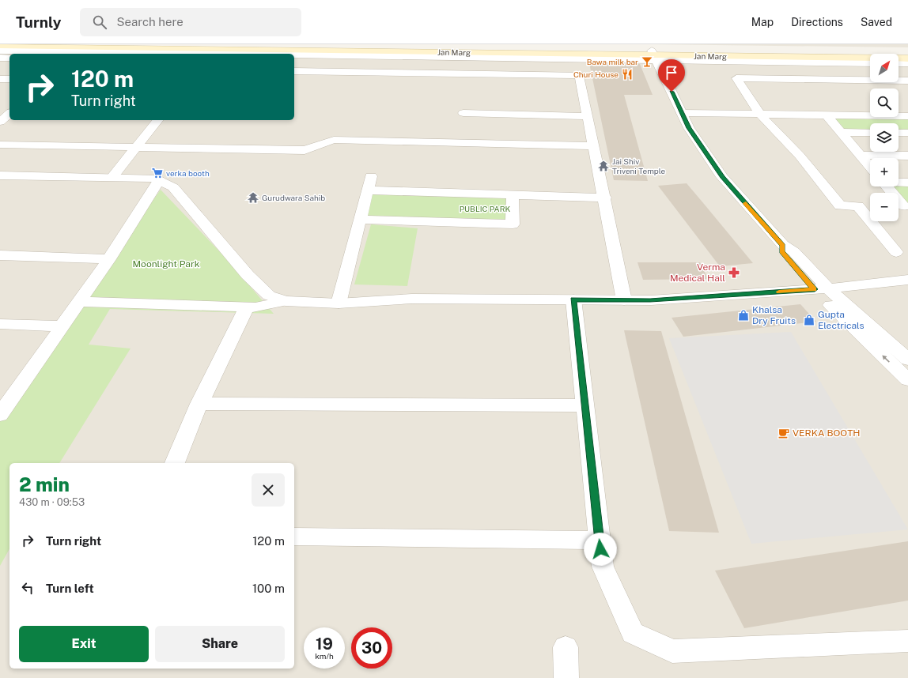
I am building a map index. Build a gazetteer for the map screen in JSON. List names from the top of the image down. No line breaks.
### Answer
{"streets":{"main road":["Jan Marg"]},"parks":["PUBLIC PARK","Moonlight Park"],"places":{"bar":["Bawa milk bar"],"restaurant":["Churi House"],"temple":["Jai Shiv Triveni Temple","Gurudwara Sahib"],"supermarket":["verka booth"],"pharmacy":["Verma Medical Hall"],"shop":["Khalsa Dry Fruits","Gupta Electricals"],"cafe":["VERKA BOOTH"]},"north":"top right","page":{"header":"Turnly","search":"Search here","nav":["Map","Directions","Saved"],"map_buttons":["+","−"],"turn":["120 m","Turn right"],"heading":["2 min","430 m · 09:53"],"list":[{"name":"Turn right","value":"120 m"},{"name":"Turn left","value":"100 m"}],"buttons":["Exit","Share"],"speed":"19 km/h","limit":"30"}}
